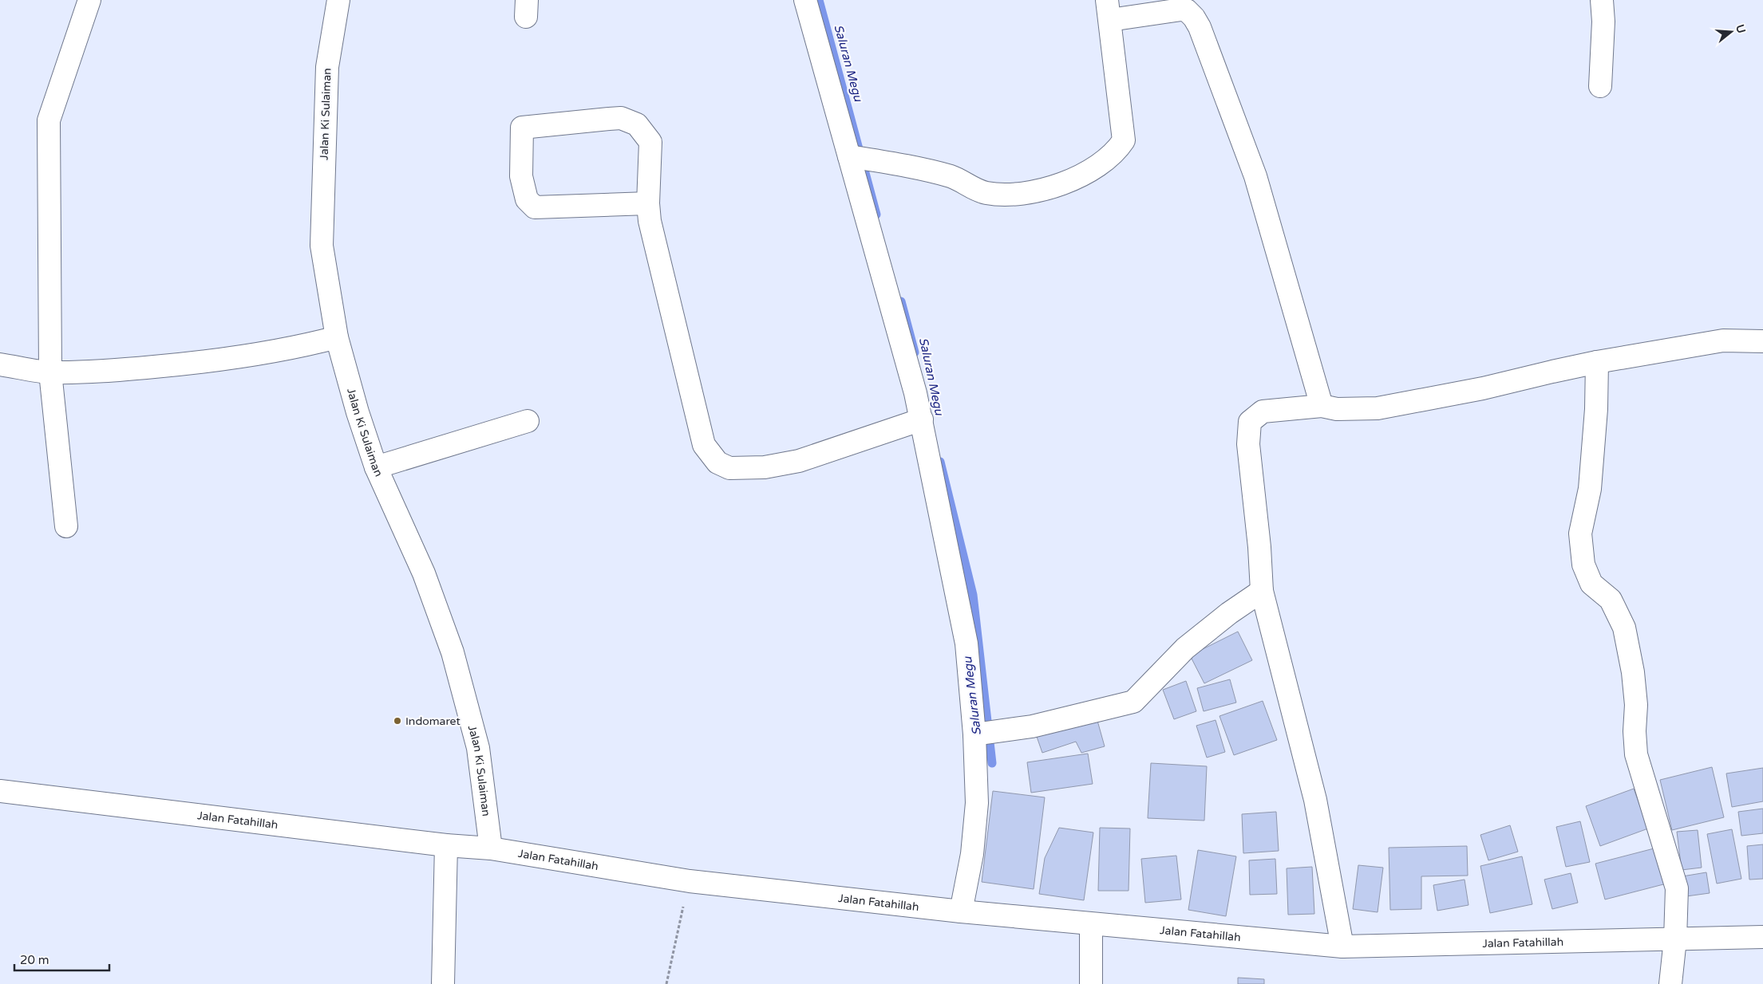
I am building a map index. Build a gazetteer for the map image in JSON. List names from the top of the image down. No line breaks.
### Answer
{"streets":{"street":["Jalan Ki Sulaiman","Jalan Fatahillah"]},"crossings":[["Jalan Ki Sulaiman","Jalan Fatahillah"]],"water":["Saluran Megu"],"places":["Indomaret"],"scale_bar":"20 m","north":"right"}
